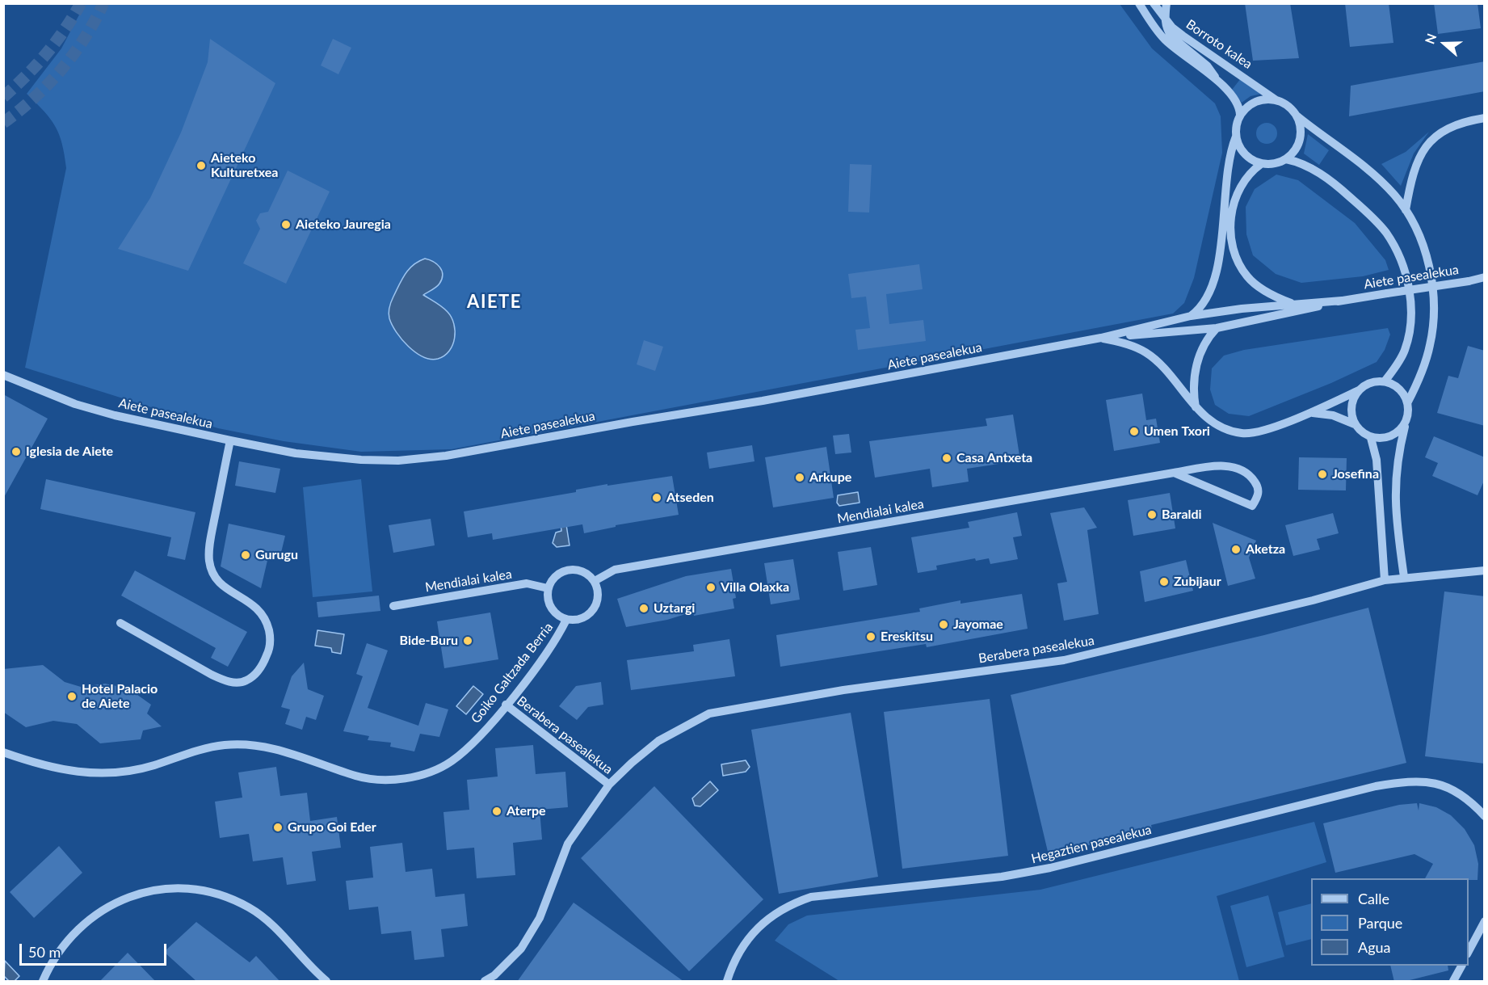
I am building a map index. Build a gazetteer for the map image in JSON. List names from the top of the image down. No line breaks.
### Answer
{"streets":{"street":["Borroto kalea","Aiete pasealekua","Mendialai kalea","Berabera pasealekua","Goiko Galtzada Berria","Hegaztien pasealekua"]},"crossings":[["Mendialai kalea","Goiko Galtzada Berria"],["Berabera pasealekua","Goiko Galtzada Berria"]],"districts":["AIETE"],"places":["Aieteko Kulturetxea","Aieteko Jauregia","Umen Txori","Iglesia de Aiete","Casa Antxeta","Josefina","Arkupe","Atseden","Baraldi","Aketza","Gurugu","Zubijaur","Villa Olaxka","Uztargi","Jayomae","Ereskitsu","Bide-Buru","Hotel Palacio de Aiete","Aterpe","Grupo Goi Eder"],"legend":["Calle","Parque","Agua"],"scale_bar":"50 m","north":"left"}
